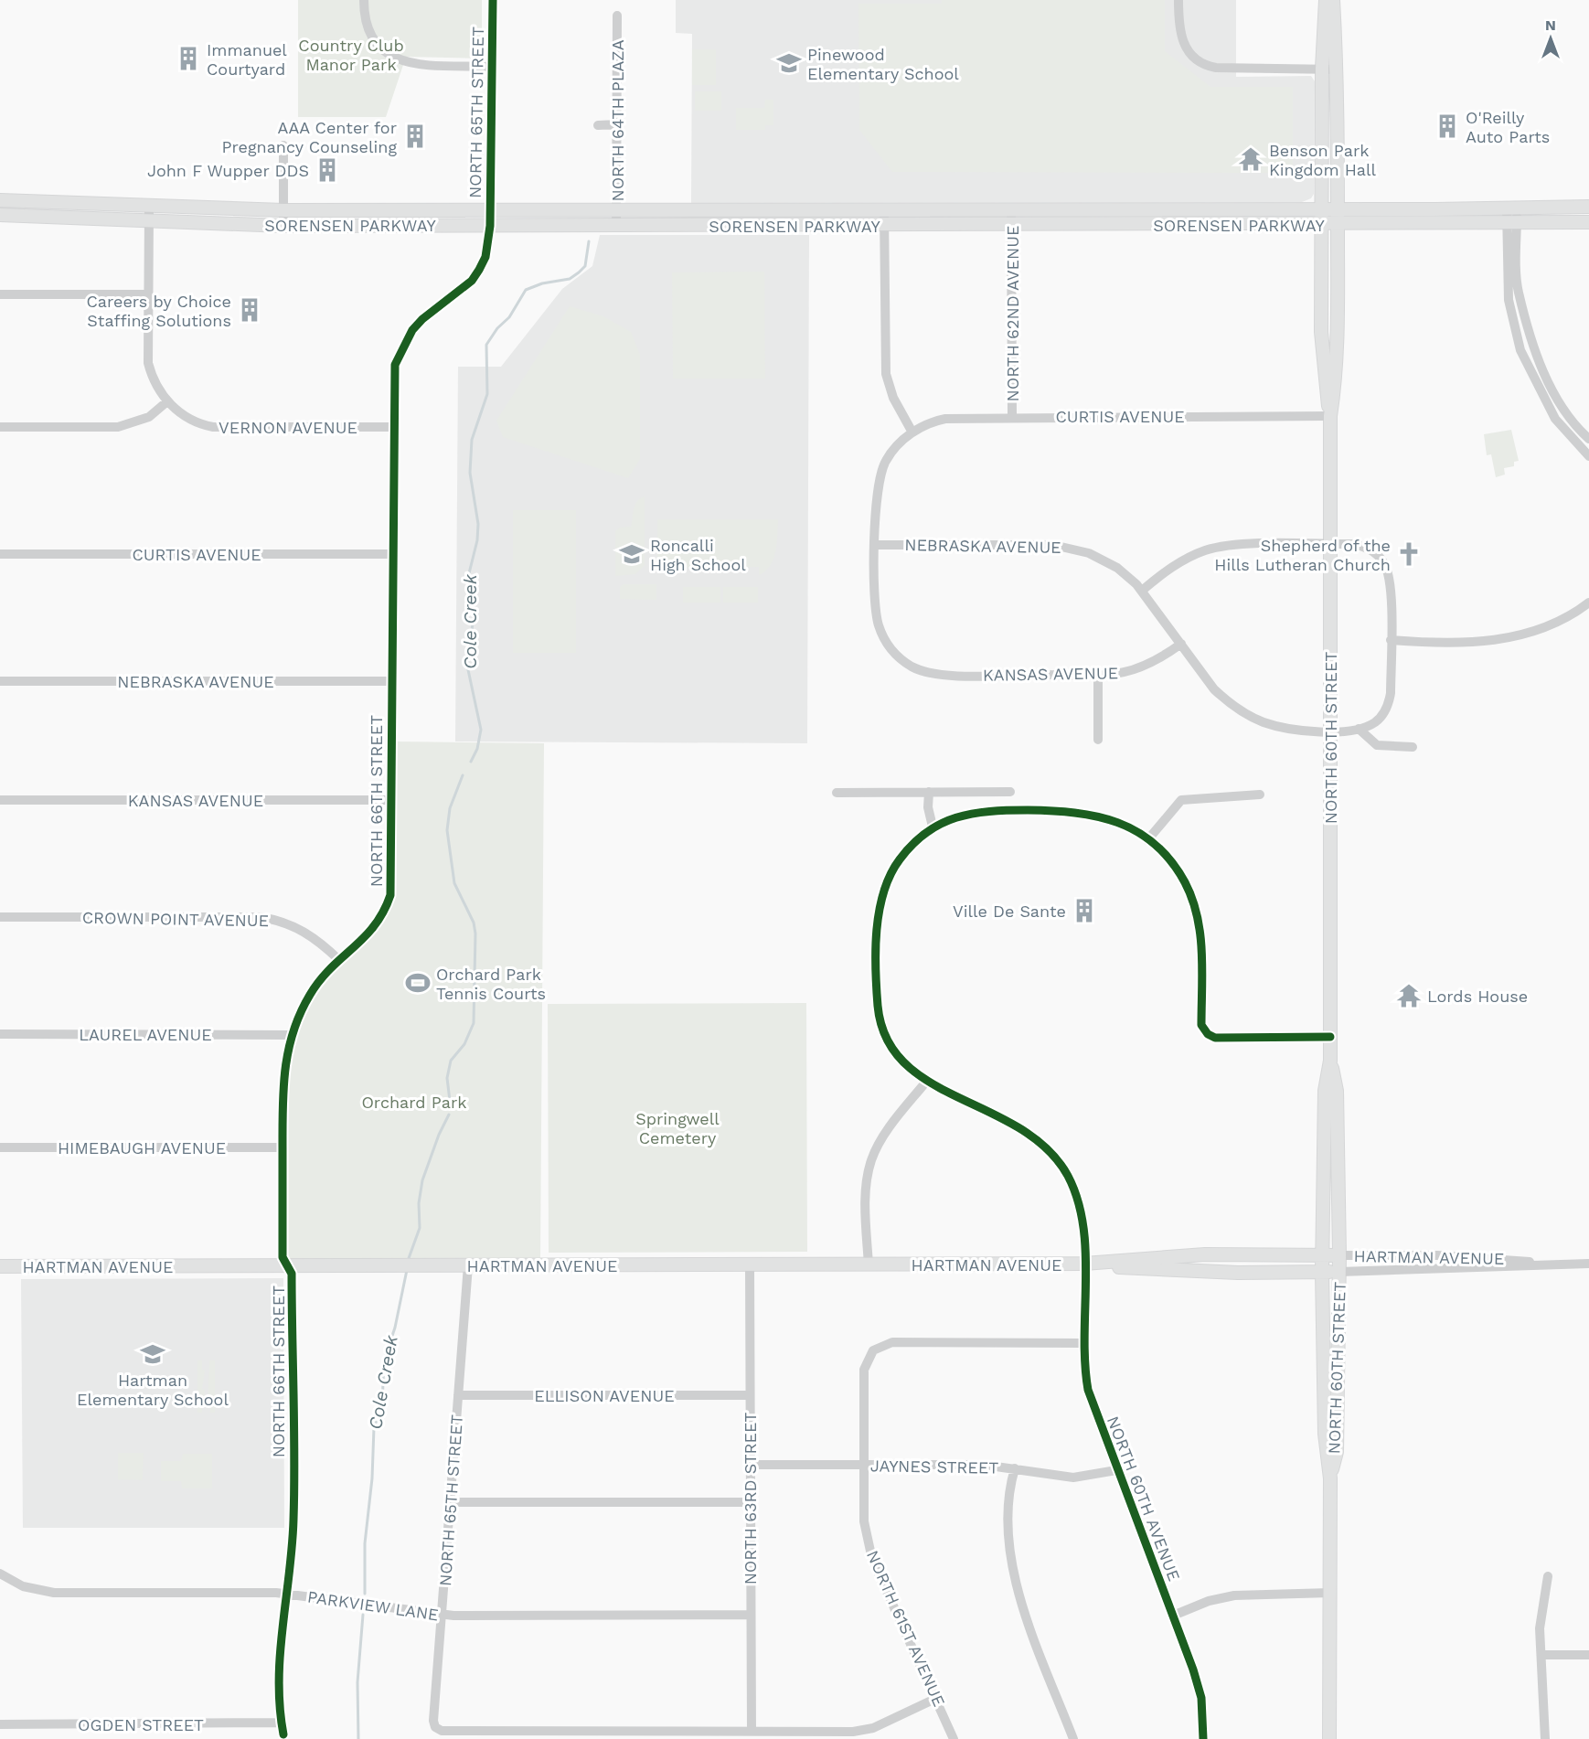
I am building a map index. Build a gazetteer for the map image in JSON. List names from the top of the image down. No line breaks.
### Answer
{"streets":{"main road":["SORENSEN PARKWAY","NORTH 60TH STREET","HARTMAN AVENUE"],"street":["NORTH 65TH STREET","NORTH 64TH PLAZA","NORTH 62ND AVENUE","CURTIS AVENUE","VERNON AVENUE","NEBRASKA AVENUE","KANSAS AVENUE","NORTH 66TH STREET","CROWN POINT AVENUE","LAUREL AVENUE","HIMEBAUGH AVENUE","ELLISON AVENUE","JAYNES STREET","NORTH 63RD STREET","NORTH 60TH AVENUE","PARKVIEW LANE","NORTH 61ST AVENUE","OGDEN STREET"]},"crossings":[["NORTH 65TH STREET","SORENSEN PARKWAY"],["NORTH 65TH STREET","NORTH 66TH STREET"],["NORTH 65TH STREET","HARTMAN AVENUE"],["NORTH 65TH STREET","ELLISON AVENUE"],["NORTH 65TH STREET","PARKVIEW LANE"],["NORTH 64TH PLAZA","SORENSEN PARKWAY"],["SORENSEN PARKWAY","NORTH 62ND AVENUE"],["SORENSEN PARKWAY","VERNON AVENUE"],["SORENSEN PARKWAY","NORTH 60TH STREET"],["SORENSEN PARKWAY","NORTH 66TH STREET"],["NORTH 62ND AVENUE","CURTIS AVENUE"],["CURTIS AVENUE","NORTH 60TH STREET"],["CURTIS AVENUE","NORTH 66TH STREET"],["VERNON AVENUE","NORTH 66TH STREET"],["NEBRASKA AVENUE","KANSAS AVENUE"],["NEBRASKA AVENUE","NORTH 66TH STREET"],["KANSAS AVENUE","NORTH 66TH STREET"],["NORTH 60TH STREET","HARTMAN AVENUE"],["NORTH 66TH STREET","CROWN POINT AVENUE"],["NORTH 66TH STREET","LAUREL AVENUE"],["NORTH 66TH STREET","HIMEBAUGH AVENUE"],["NORTH 66TH STREET","HARTMAN AVENUE"],["NORTH 66TH STREET","PARKVIEW LANE"],["NORTH 66TH STREET","OGDEN STREET"],["HARTMAN AVENUE","NORTH 63RD STREET"],["HARTMAN AVENUE","NORTH 60TH AVENUE"],["ELLISON AVENUE","NORTH 63RD STREET"],["JAYNES STREET","NORTH 63RD STREET"],["JAYNES STREET","NORTH 60TH AVENUE"],["JAYNES STREET","NORTH 61ST AVENUE"],["NORTH 63RD STREET","PARKVIEW LANE"],["NORTH 60TH AVENUE","NORTH 61ST AVENUE"]],"water":["Cole Creek"],"parks":["Country Club Manor Park","Orchard Park","Springwell Cemetery"],"places":{"building":["Immanuel Courtyard","O'Reilly Auto Parts","AAA Center for Pregnancy Counseling","John F Wupper DDS","Careers by Choice Staffing Solutions","Ville De Sante"],"school or university":["Pinewood Elementary School","Roncalli High School","Hartman Elementary School"],"temple":["Benson Park Kingdom Hall","Lords House"],"church":["Shepherd of the Hills Lutheran Church"],"sports":["Orchard Park Tennis Courts"]},"north":"top"}
